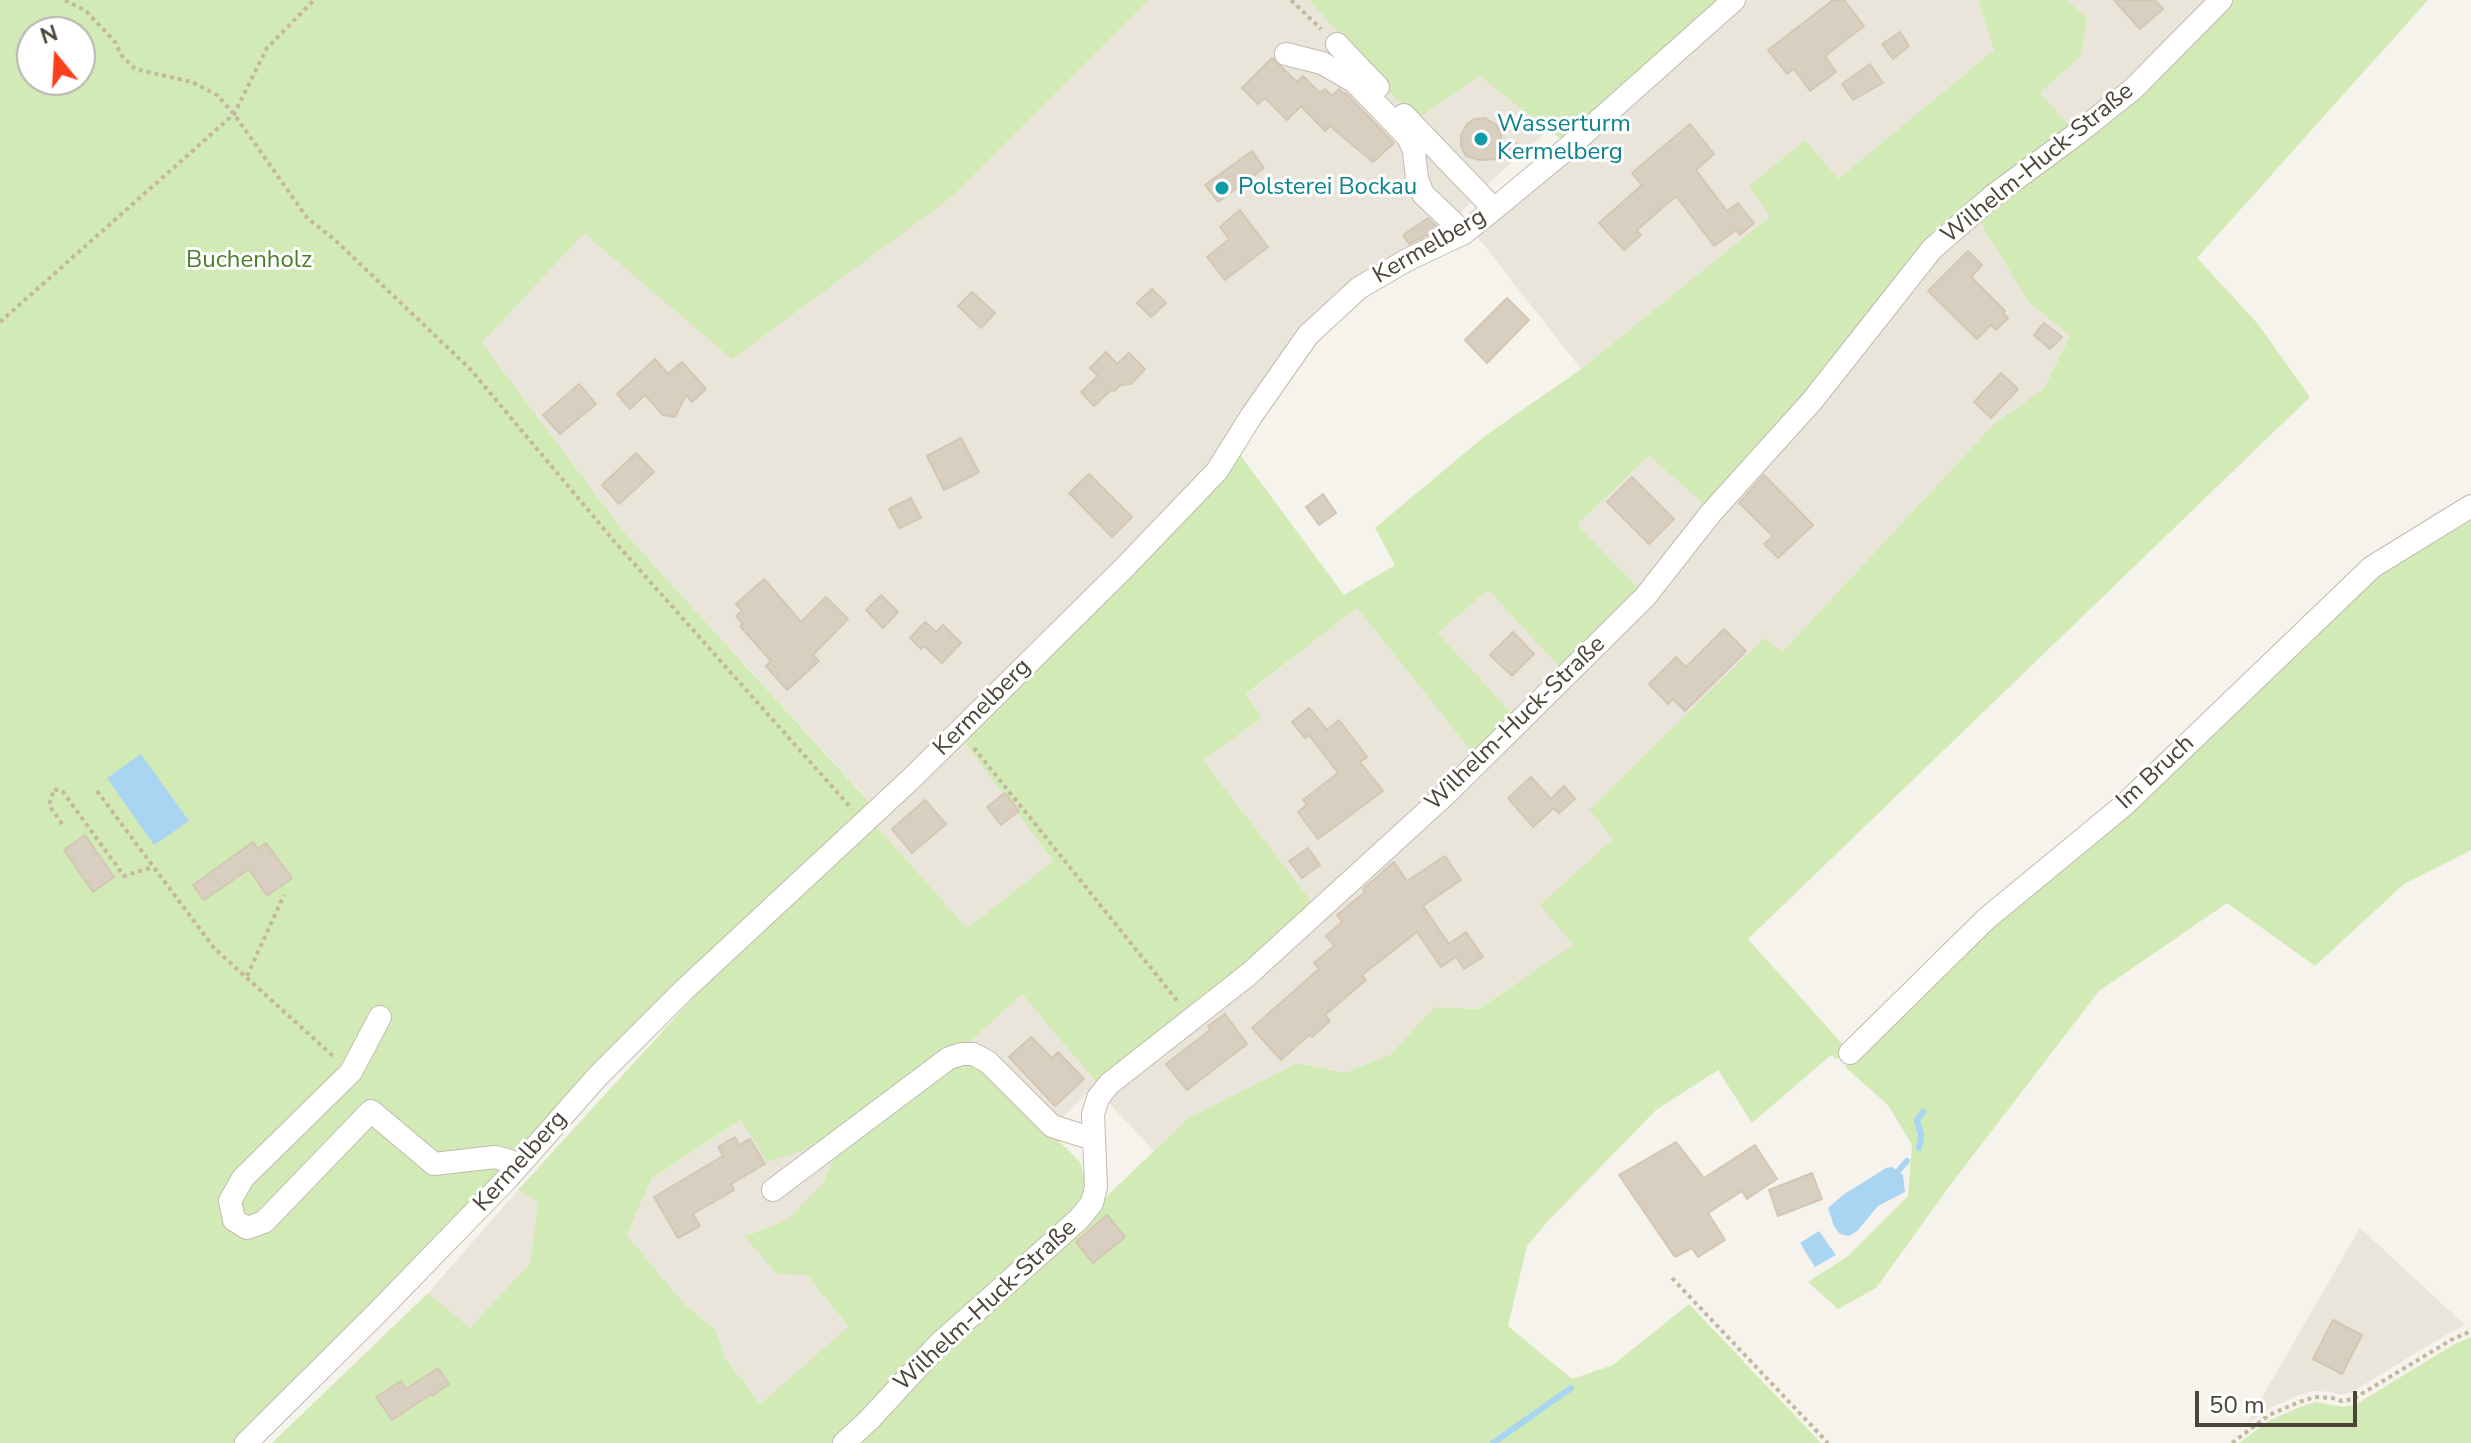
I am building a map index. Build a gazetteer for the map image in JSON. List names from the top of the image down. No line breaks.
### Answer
{"streets":{"street":["Wilhelm-Huck-Straße","Kermelberg","Im Bruch"]},"parks":["Buchenholz"],"places":["Wasserturm Kermelberg","Polsterei Bockau"],"scale_bar":"50 m","north":"top"}
